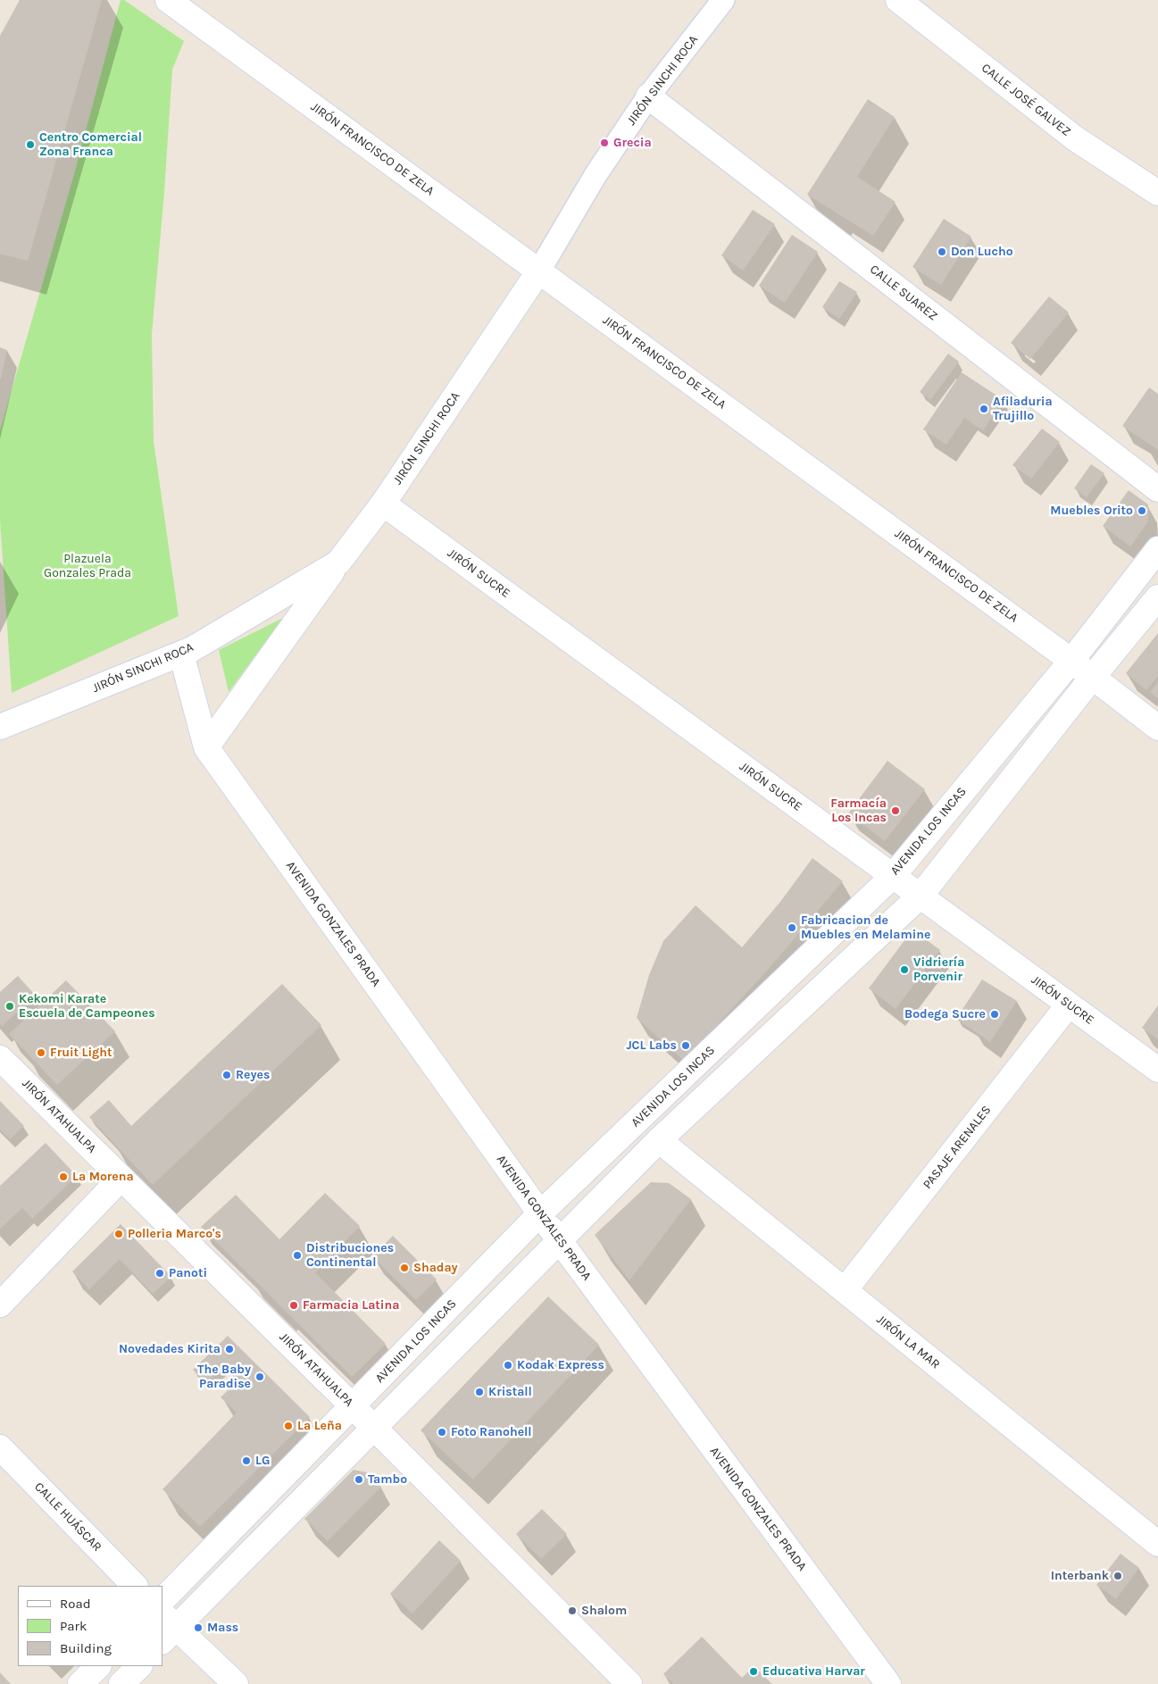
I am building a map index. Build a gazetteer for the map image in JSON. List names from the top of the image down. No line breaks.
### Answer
{"streets":{"street":["JIRÓN SINCHI ROCA","CALLE JOSÉ GALVEZ","JIRÓN FRANCISCO DE ZELA","CALLE SUAREZ","JIRÓN SUCRE","AVENIDA LOS INCAS","AVENIDA GONZALES PRADA","JIRÓN ATAHUALPA","PASAJE ARENALES","JIRÓN LA MAR","CALLE HUÁSCAR"]},"crossings":[["JIRÓN SINCHI ROCA","JIRÓN FRANCISCO DE ZELA"],["JIRÓN SINCHI ROCA","CALLE SUAREZ"],["JIRÓN SINCHI ROCA","JIRÓN SUCRE"],["JIRÓN SINCHI ROCA","AVENIDA GONZALES PRADA"],["JIRÓN FRANCISCO DE ZELA","AVENIDA LOS INCAS"],["JIRÓN SUCRE","AVENIDA LOS INCAS"],["JIRÓN SUCRE","PASAJE ARENALES"],["AVENIDA LOS INCAS","AVENIDA GONZALES PRADA"],["AVENIDA LOS INCAS","JIRÓN ATAHUALPA"],["PASAJE ARENALES","JIRÓN LA MAR"]],"parks":["Plazuela Gonzales Prada"],"places":["Grecia","Centro Comercial Zona Franca","Don Lucho","Afiladuria Trujillo","Muebles Orito","Farmacía Los Incas","Fabricacion de Muebles en Melamine","Vidriería Porvenir","Kekomi Karate Escuela de Campeones","Bodega Sucre","JCL Labs","Fruit Light","Reyes","La Morena","Polleria Marco's","Distribuciones Continental","Shaday","Panoti","Farmacia Latina","Novedades Kirita","Kodak Express","The Baby Paradise","Kristall","La Leña","Foto Ranohell","LG","Tambo","Interbank","Shalom","Mass","Educativa Harvar"],"legend":["Road","Park","Building"]}
